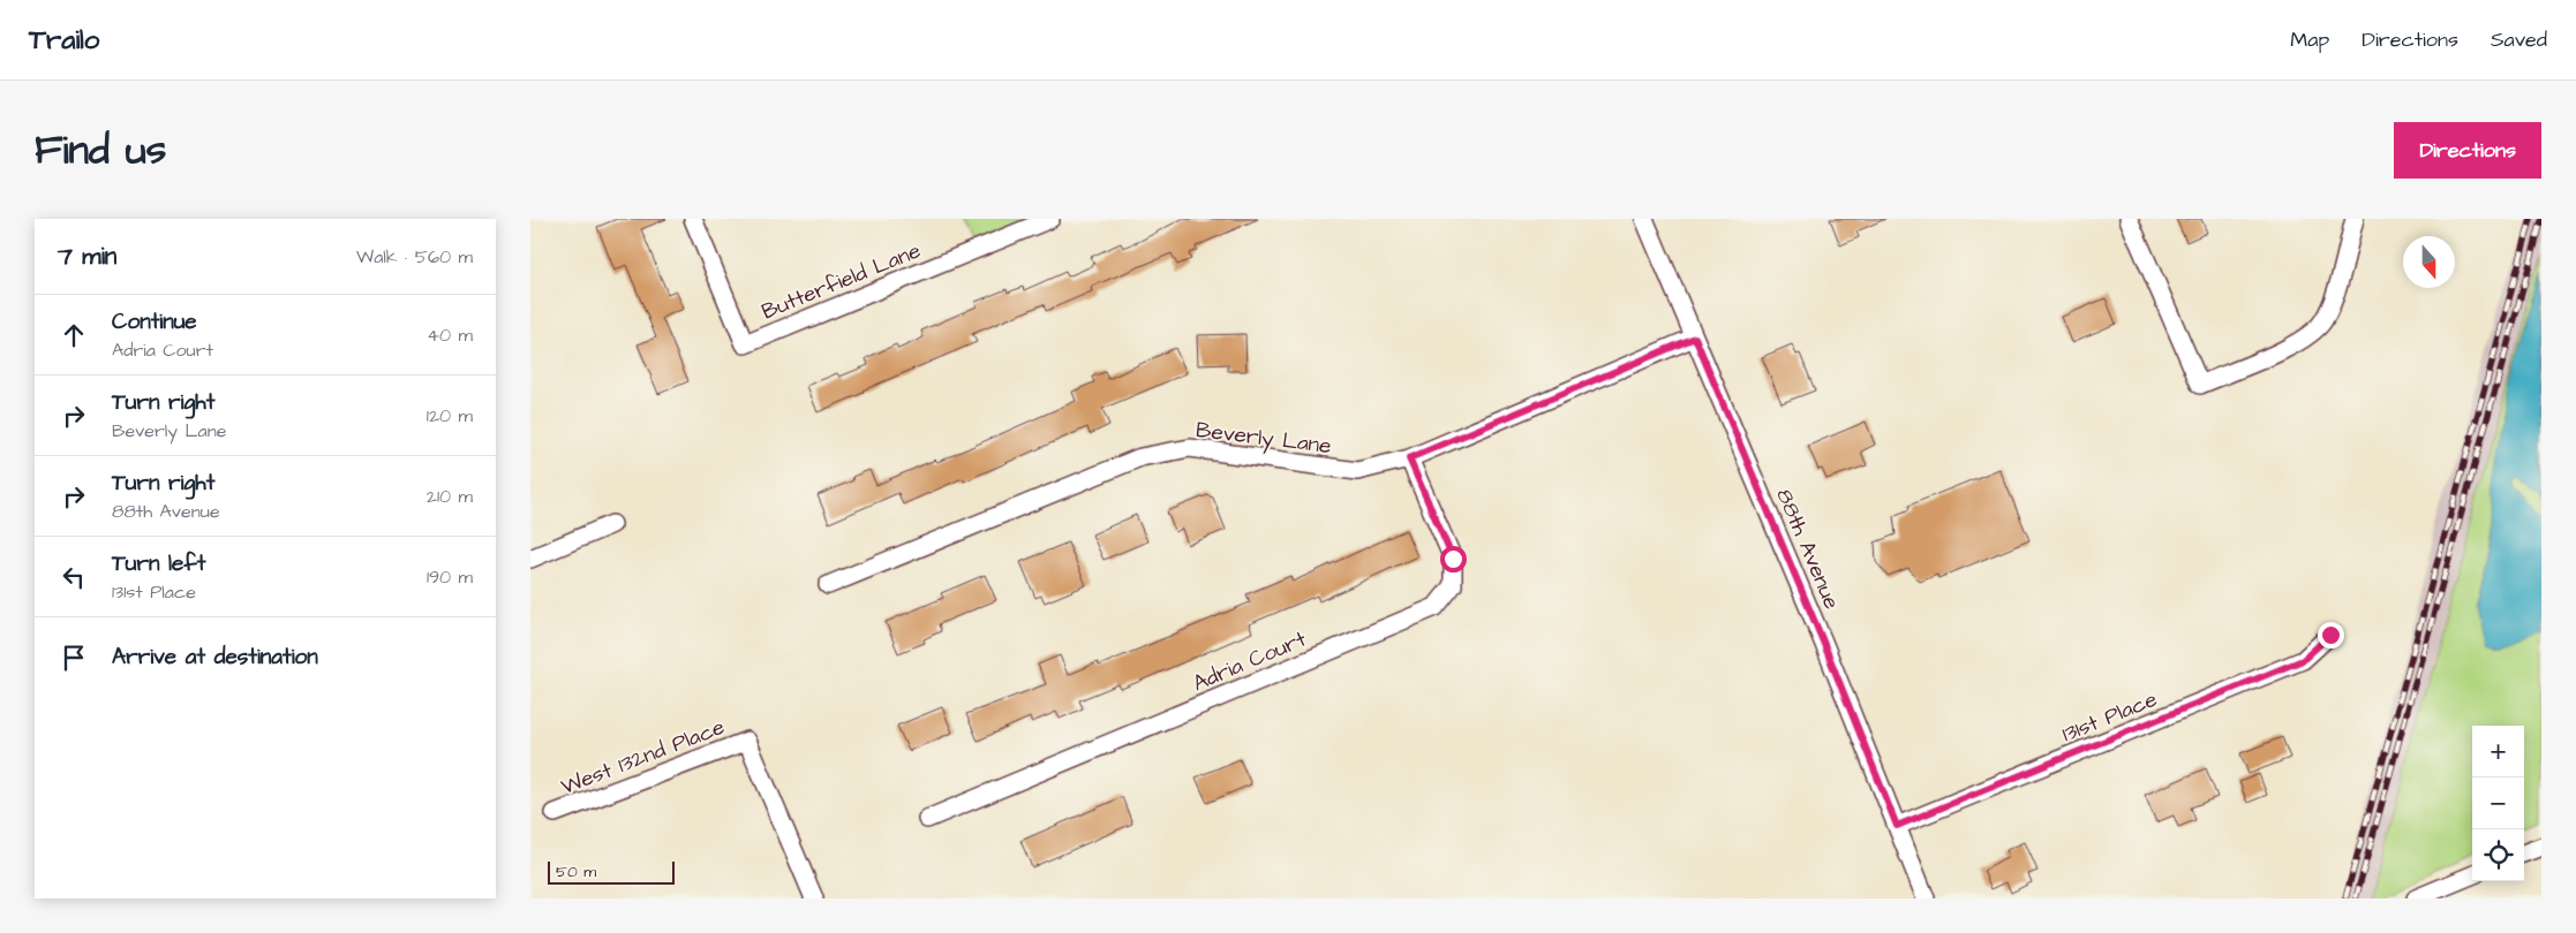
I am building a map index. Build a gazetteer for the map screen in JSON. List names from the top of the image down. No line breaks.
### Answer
{"streets":{"street":["Butterfield Lane","Beverly Lane","88th Avenue","Adria Court","131st Place","West 132nd Place"]},"crossings":[["Beverly Lane","88th Avenue"],["Beverly Lane","Adria Court"],["88th Avenue","131st Place"]],"scale_bar":"50 m","north":"bottom","page":{"header":"Trailo","nav":["Map","Directions","Saved"],"title":"Find us","buttons":"Directions","heading":["7 min","Walk · 560 m"],"list":[["Continue","Adria Court","40 m"],["Turn right","Beverly Lane","120 m"],["Turn right","88th Avenue","210 m"],["Turn left","131st Place","190 m"],"Arrive at destination"],"map_buttons":["+","−"],"scale":"50 m"}}
